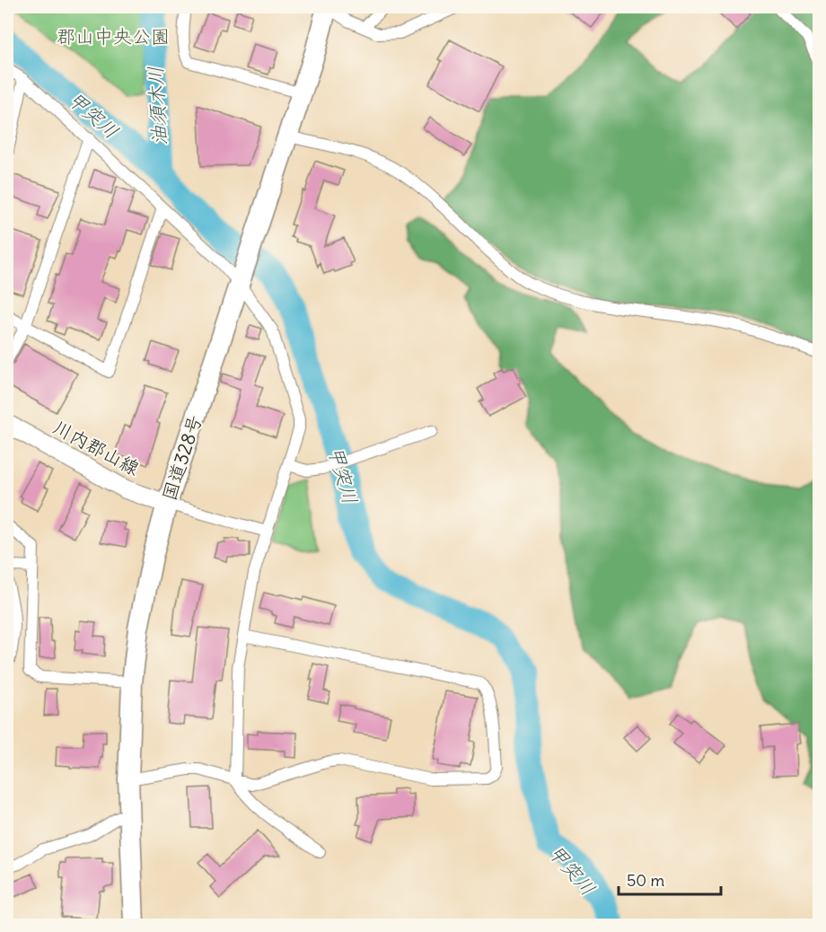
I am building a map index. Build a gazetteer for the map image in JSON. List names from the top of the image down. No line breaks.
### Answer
{"streets":{"highway":["国道328号"],"main road":["川内郡山線"]},"crossings":[["川内郡山線","国道328号"]],"water":["油須木川","甲突川"],"parks":["郡山中央公園"],"scale_bar":"50 m"}
